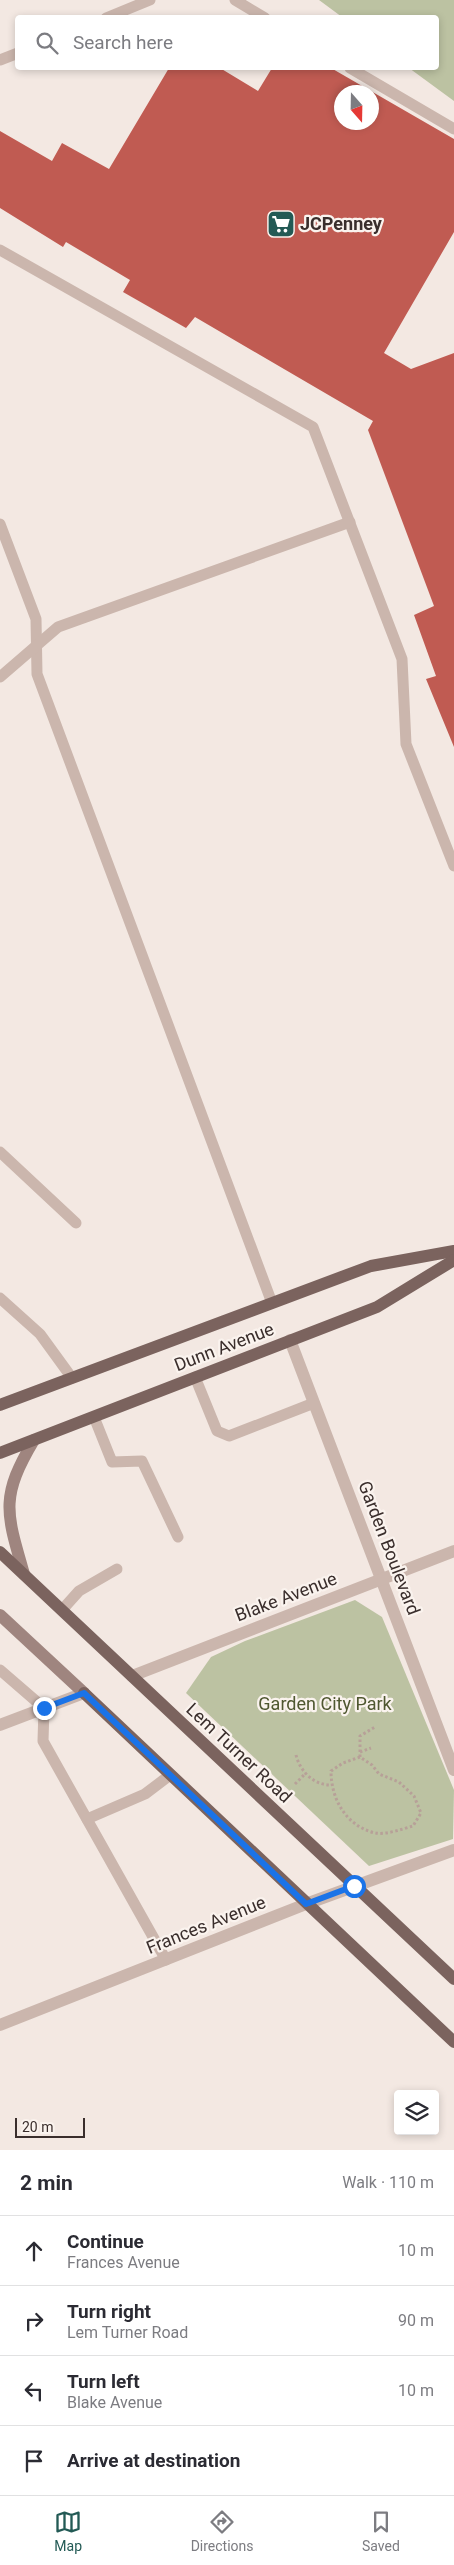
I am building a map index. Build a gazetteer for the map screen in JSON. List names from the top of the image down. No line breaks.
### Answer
{"streets":{"main road":["Dunn Avenue","Lem Turner Road"],"street":["Garden Boulevard","Blake Avenue","Frances Avenue"]},"crossings":[["Dunn Avenue","Garden Boulevard"],["Garden Boulevard","Blake Avenue"],["Blake Avenue","Lem Turner Road"],["Lem Turner Road","Frances Avenue"]],"parks":["Garden City Park"],"places":{"supermarket":["JCPenney"]},"scale_bar":"20 m","north":"bottom","page":{"search":"Search here","scale":"20 m","heading":["2 min","Walk · 110 m"],"list":[["Continue","Frances Avenue","10 m"],["Turn right","Lem Turner Road","90 m"],["Turn left","Blake Avenue","10 m"],"Arrive at destination"],"nav":["Map","Directions","Saved"]}}
